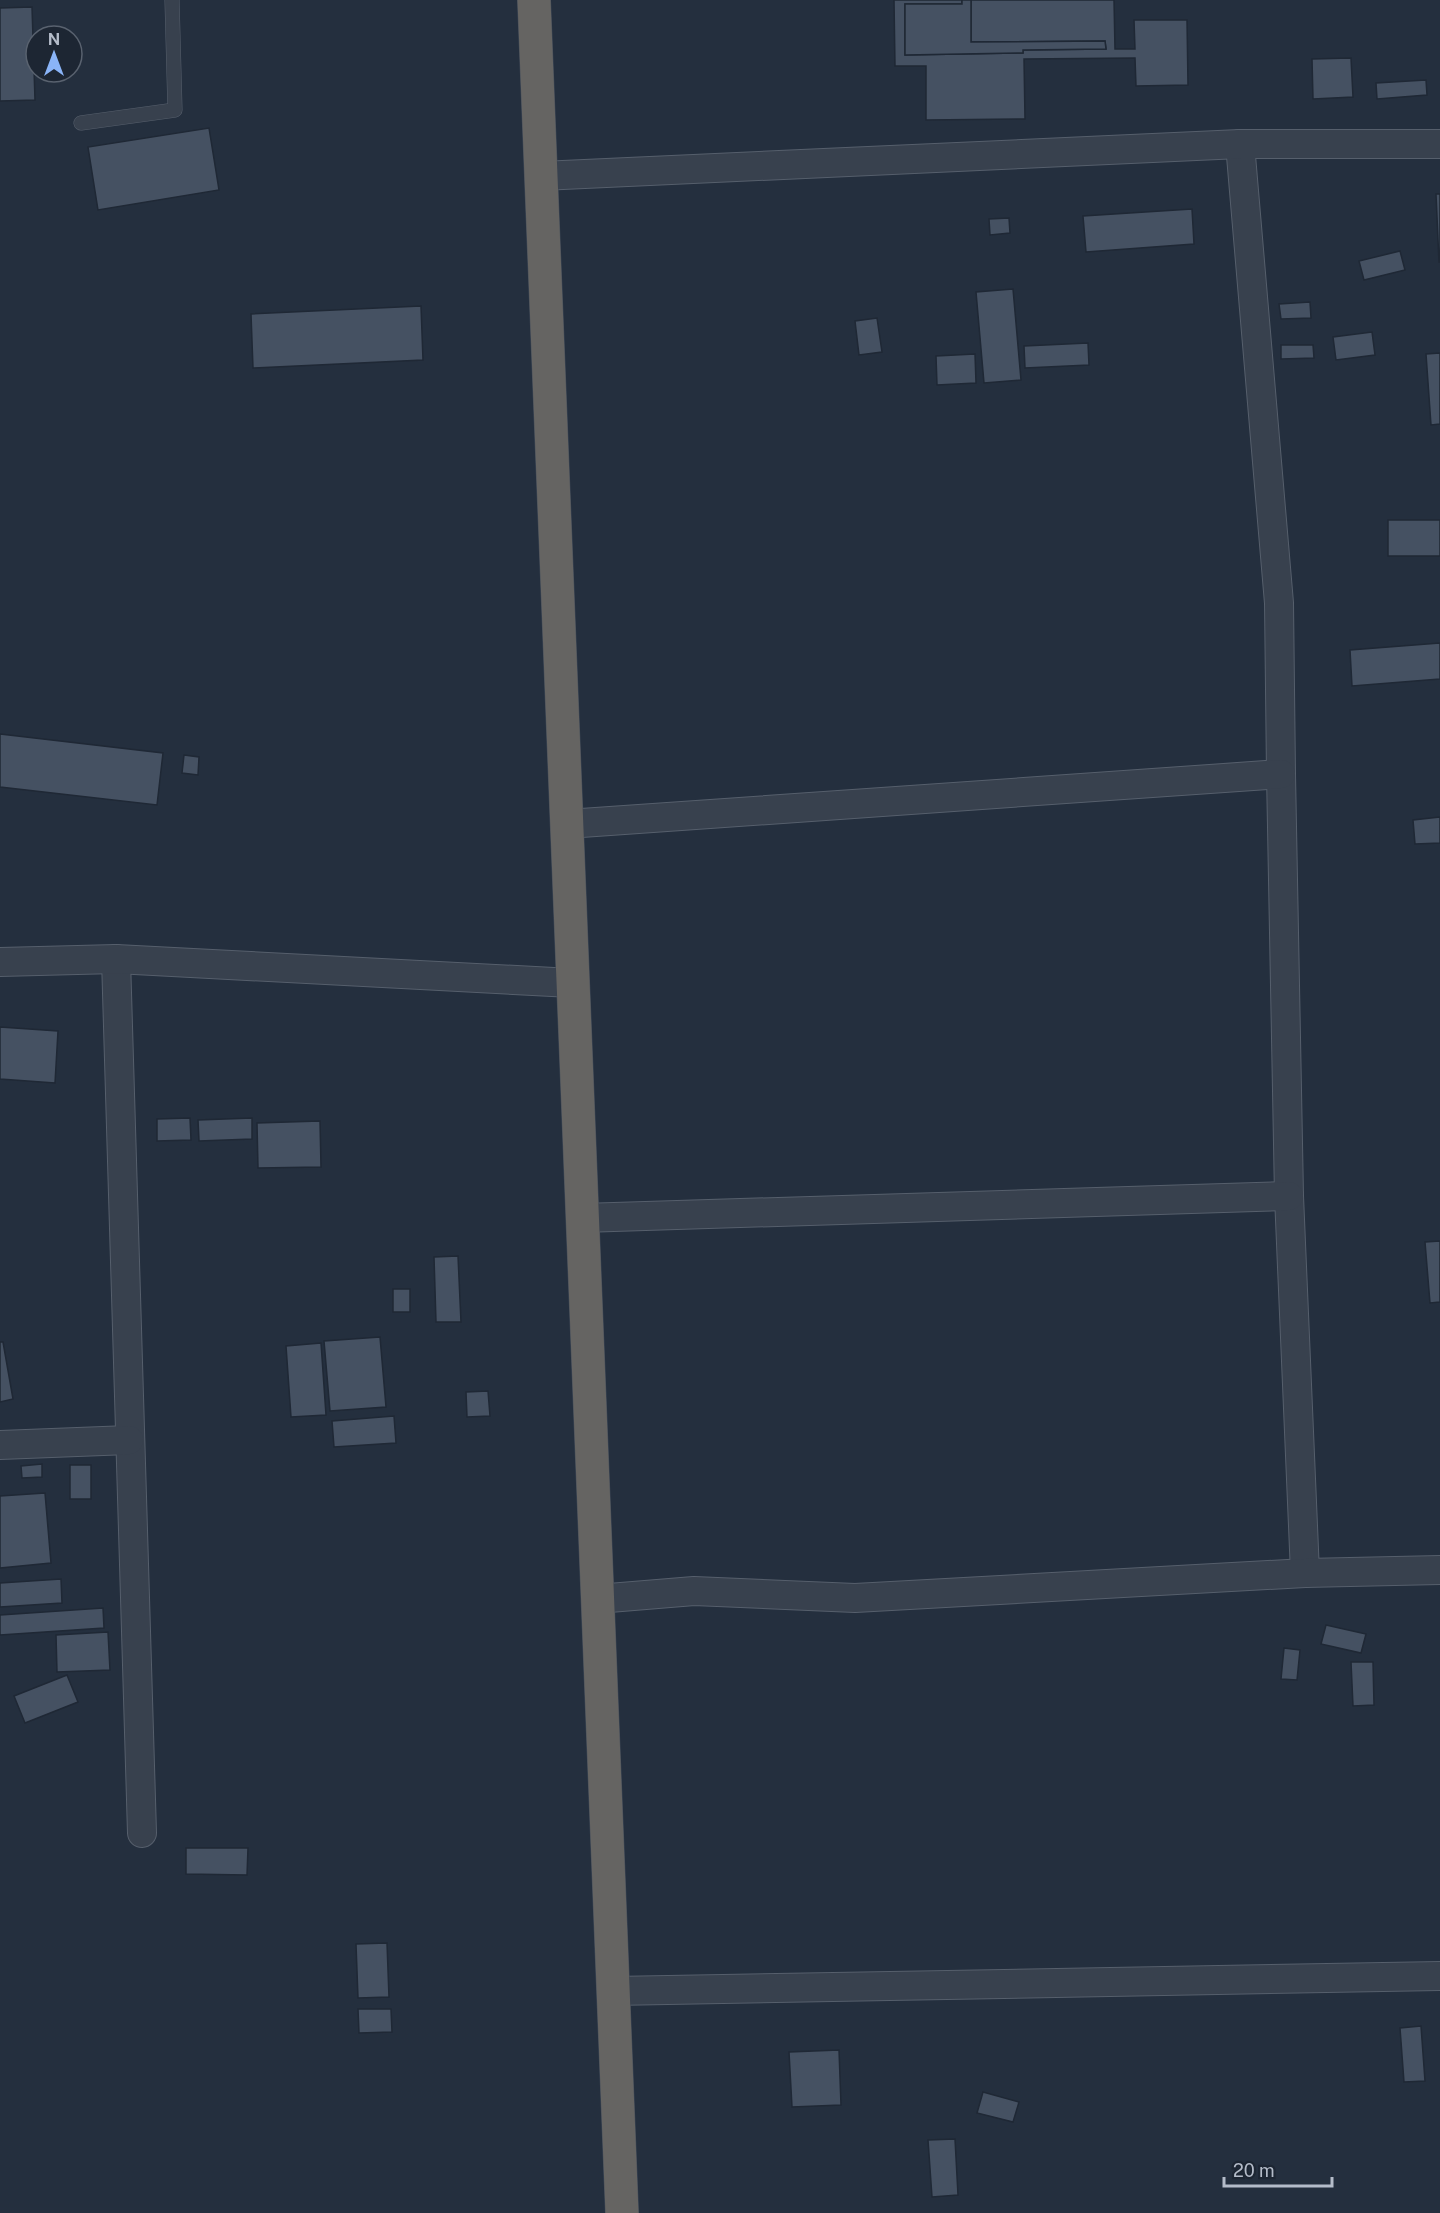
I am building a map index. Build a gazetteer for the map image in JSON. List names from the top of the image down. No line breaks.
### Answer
{"scale_bar":"20 m","north":"top"}
